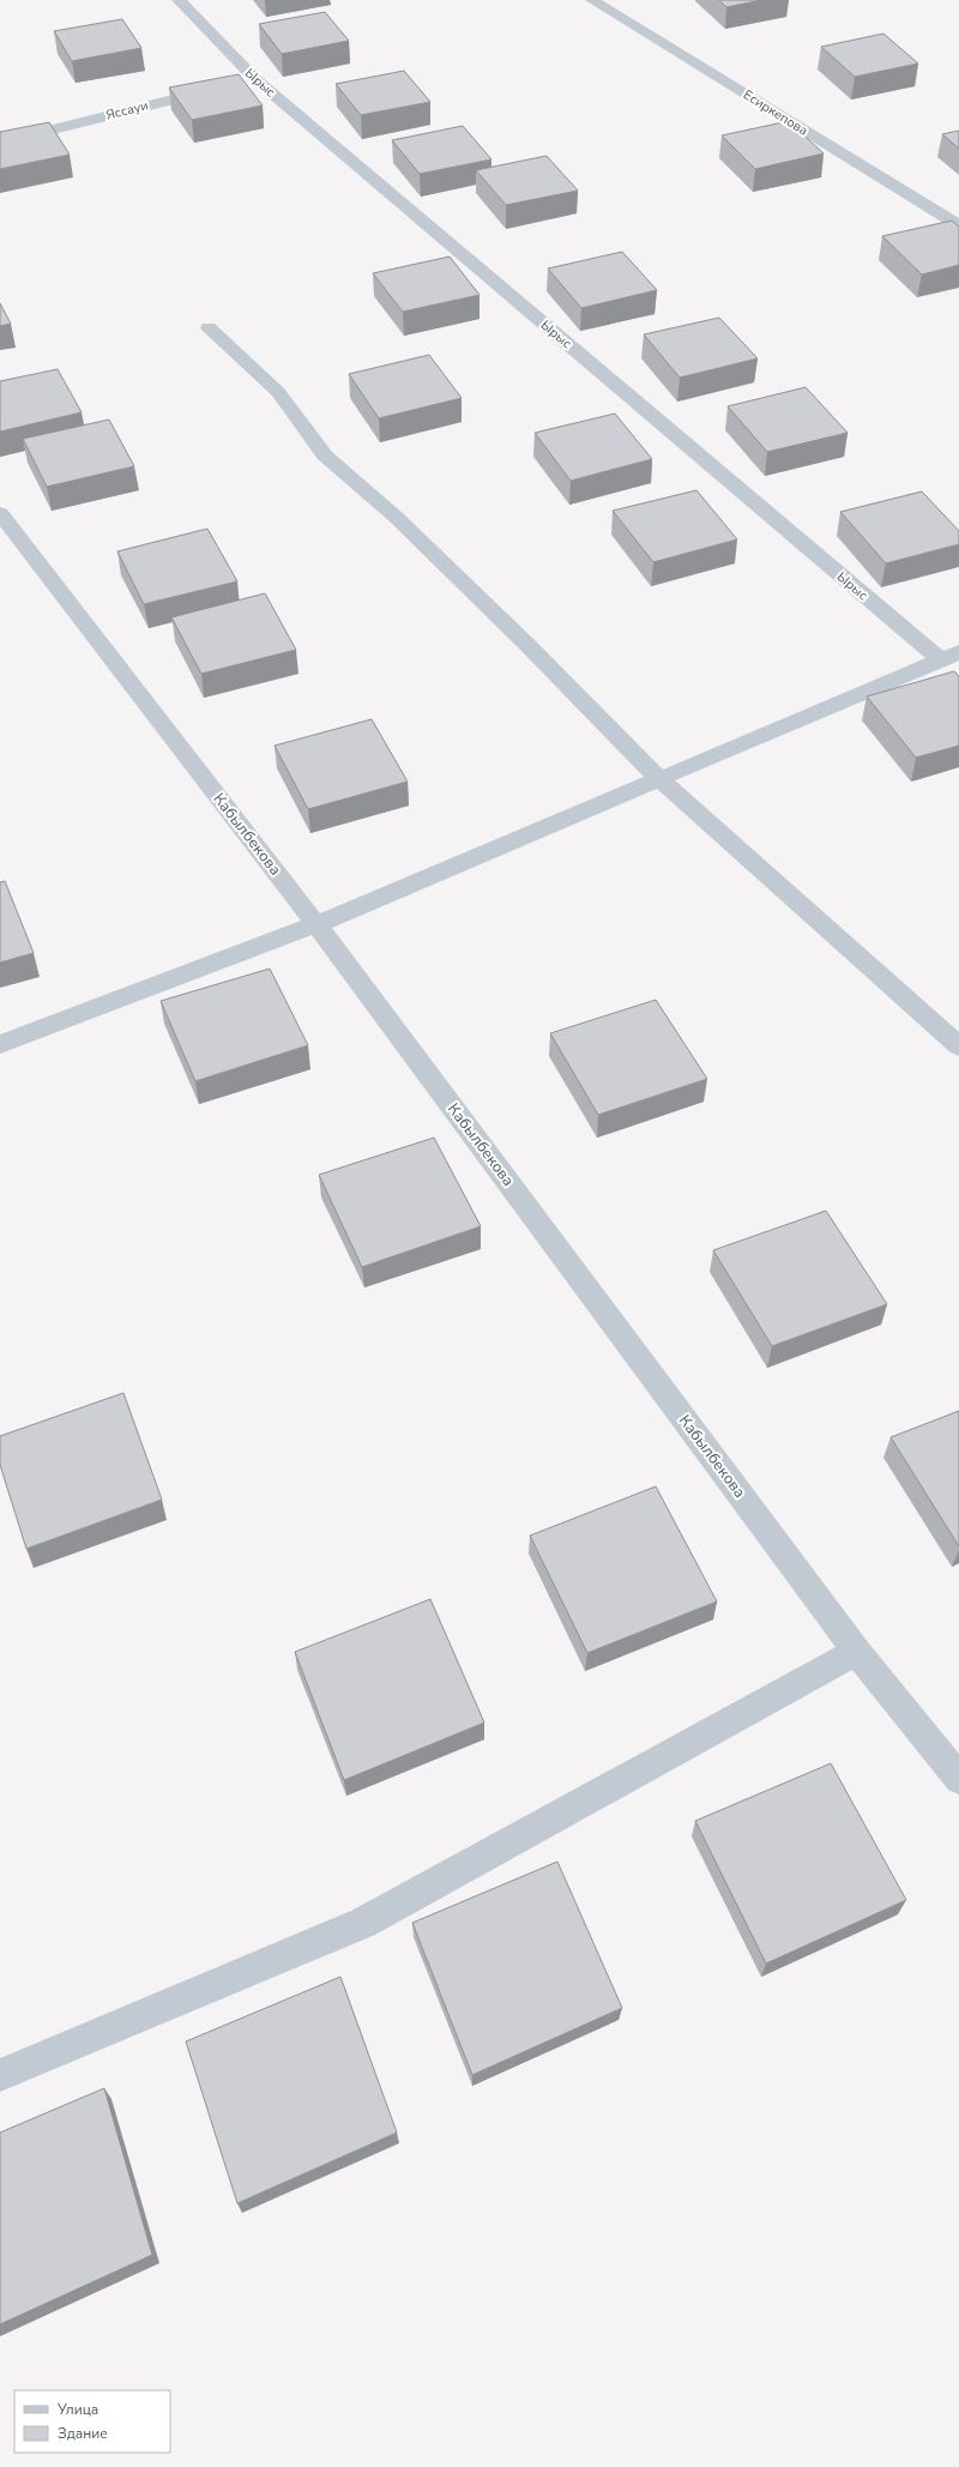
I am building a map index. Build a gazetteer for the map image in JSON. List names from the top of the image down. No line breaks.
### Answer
{"streets":{"street":["Ырыс","Яссауи","Есиркепова","Кабылбекова"]},"legend":["Улица","Здание"]}
